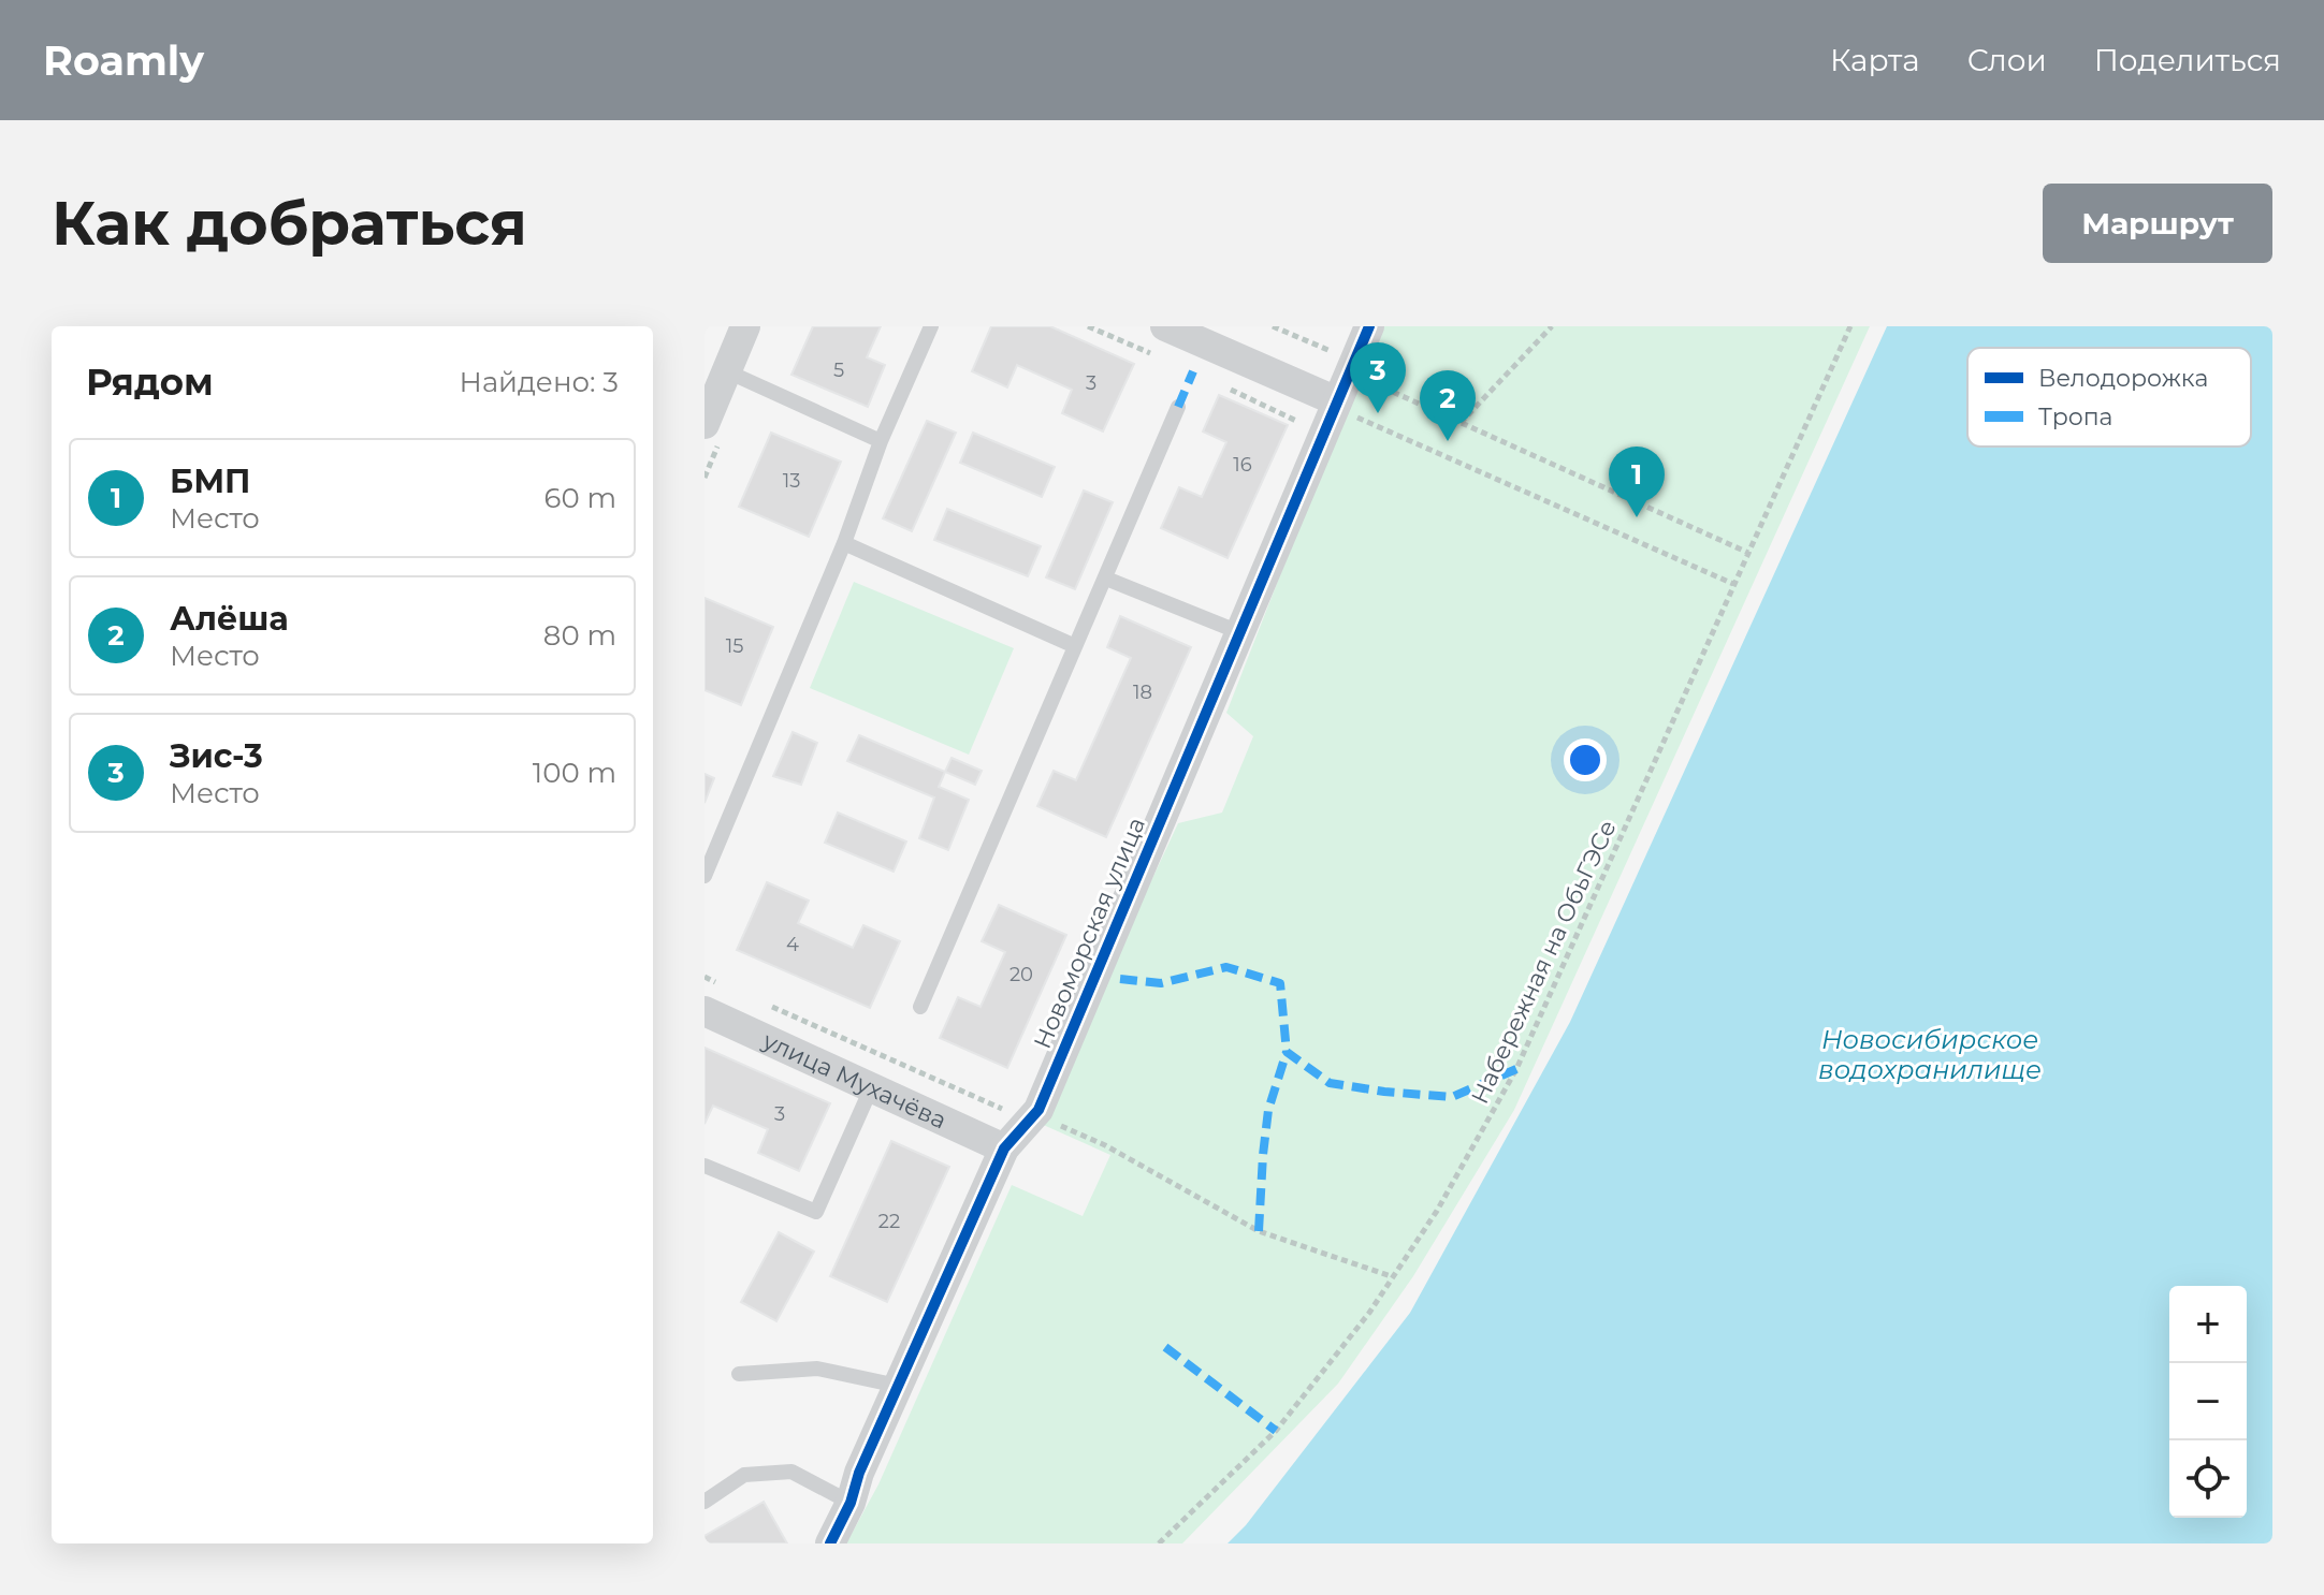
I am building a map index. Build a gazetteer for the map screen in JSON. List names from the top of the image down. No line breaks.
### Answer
{"streets":{"street":["Новоморская улица","улица Мухачёва"],"path":["Набережная на ОбьГЭСе"]},"crossings":[["Новоморская улица","улица Мухачёва"]],"water":["Новосибирское водохранилище"],"house_numbers":["5","3","16","13","15","18","4","20","3","22"],"legend":["Велодорожка","Тропа"],"page":{"header":"Roamly","nav":["Карта","Слои","Поделиться"],"buttons":"Маршрут","title":"Как добраться","heading":["Рядом","Найдено: 3"],"pins":["3","2","1"],"list":[{"mark":"1","name":"БМП","note":"Место","value":"60 m"},{"mark":"2","name":"Алёша","note":"Место","value":"80 m"},{"mark":"3","name":"Зис-3","note":"Место","value":"100 m"}],"map_buttons":["+","−"]}}
